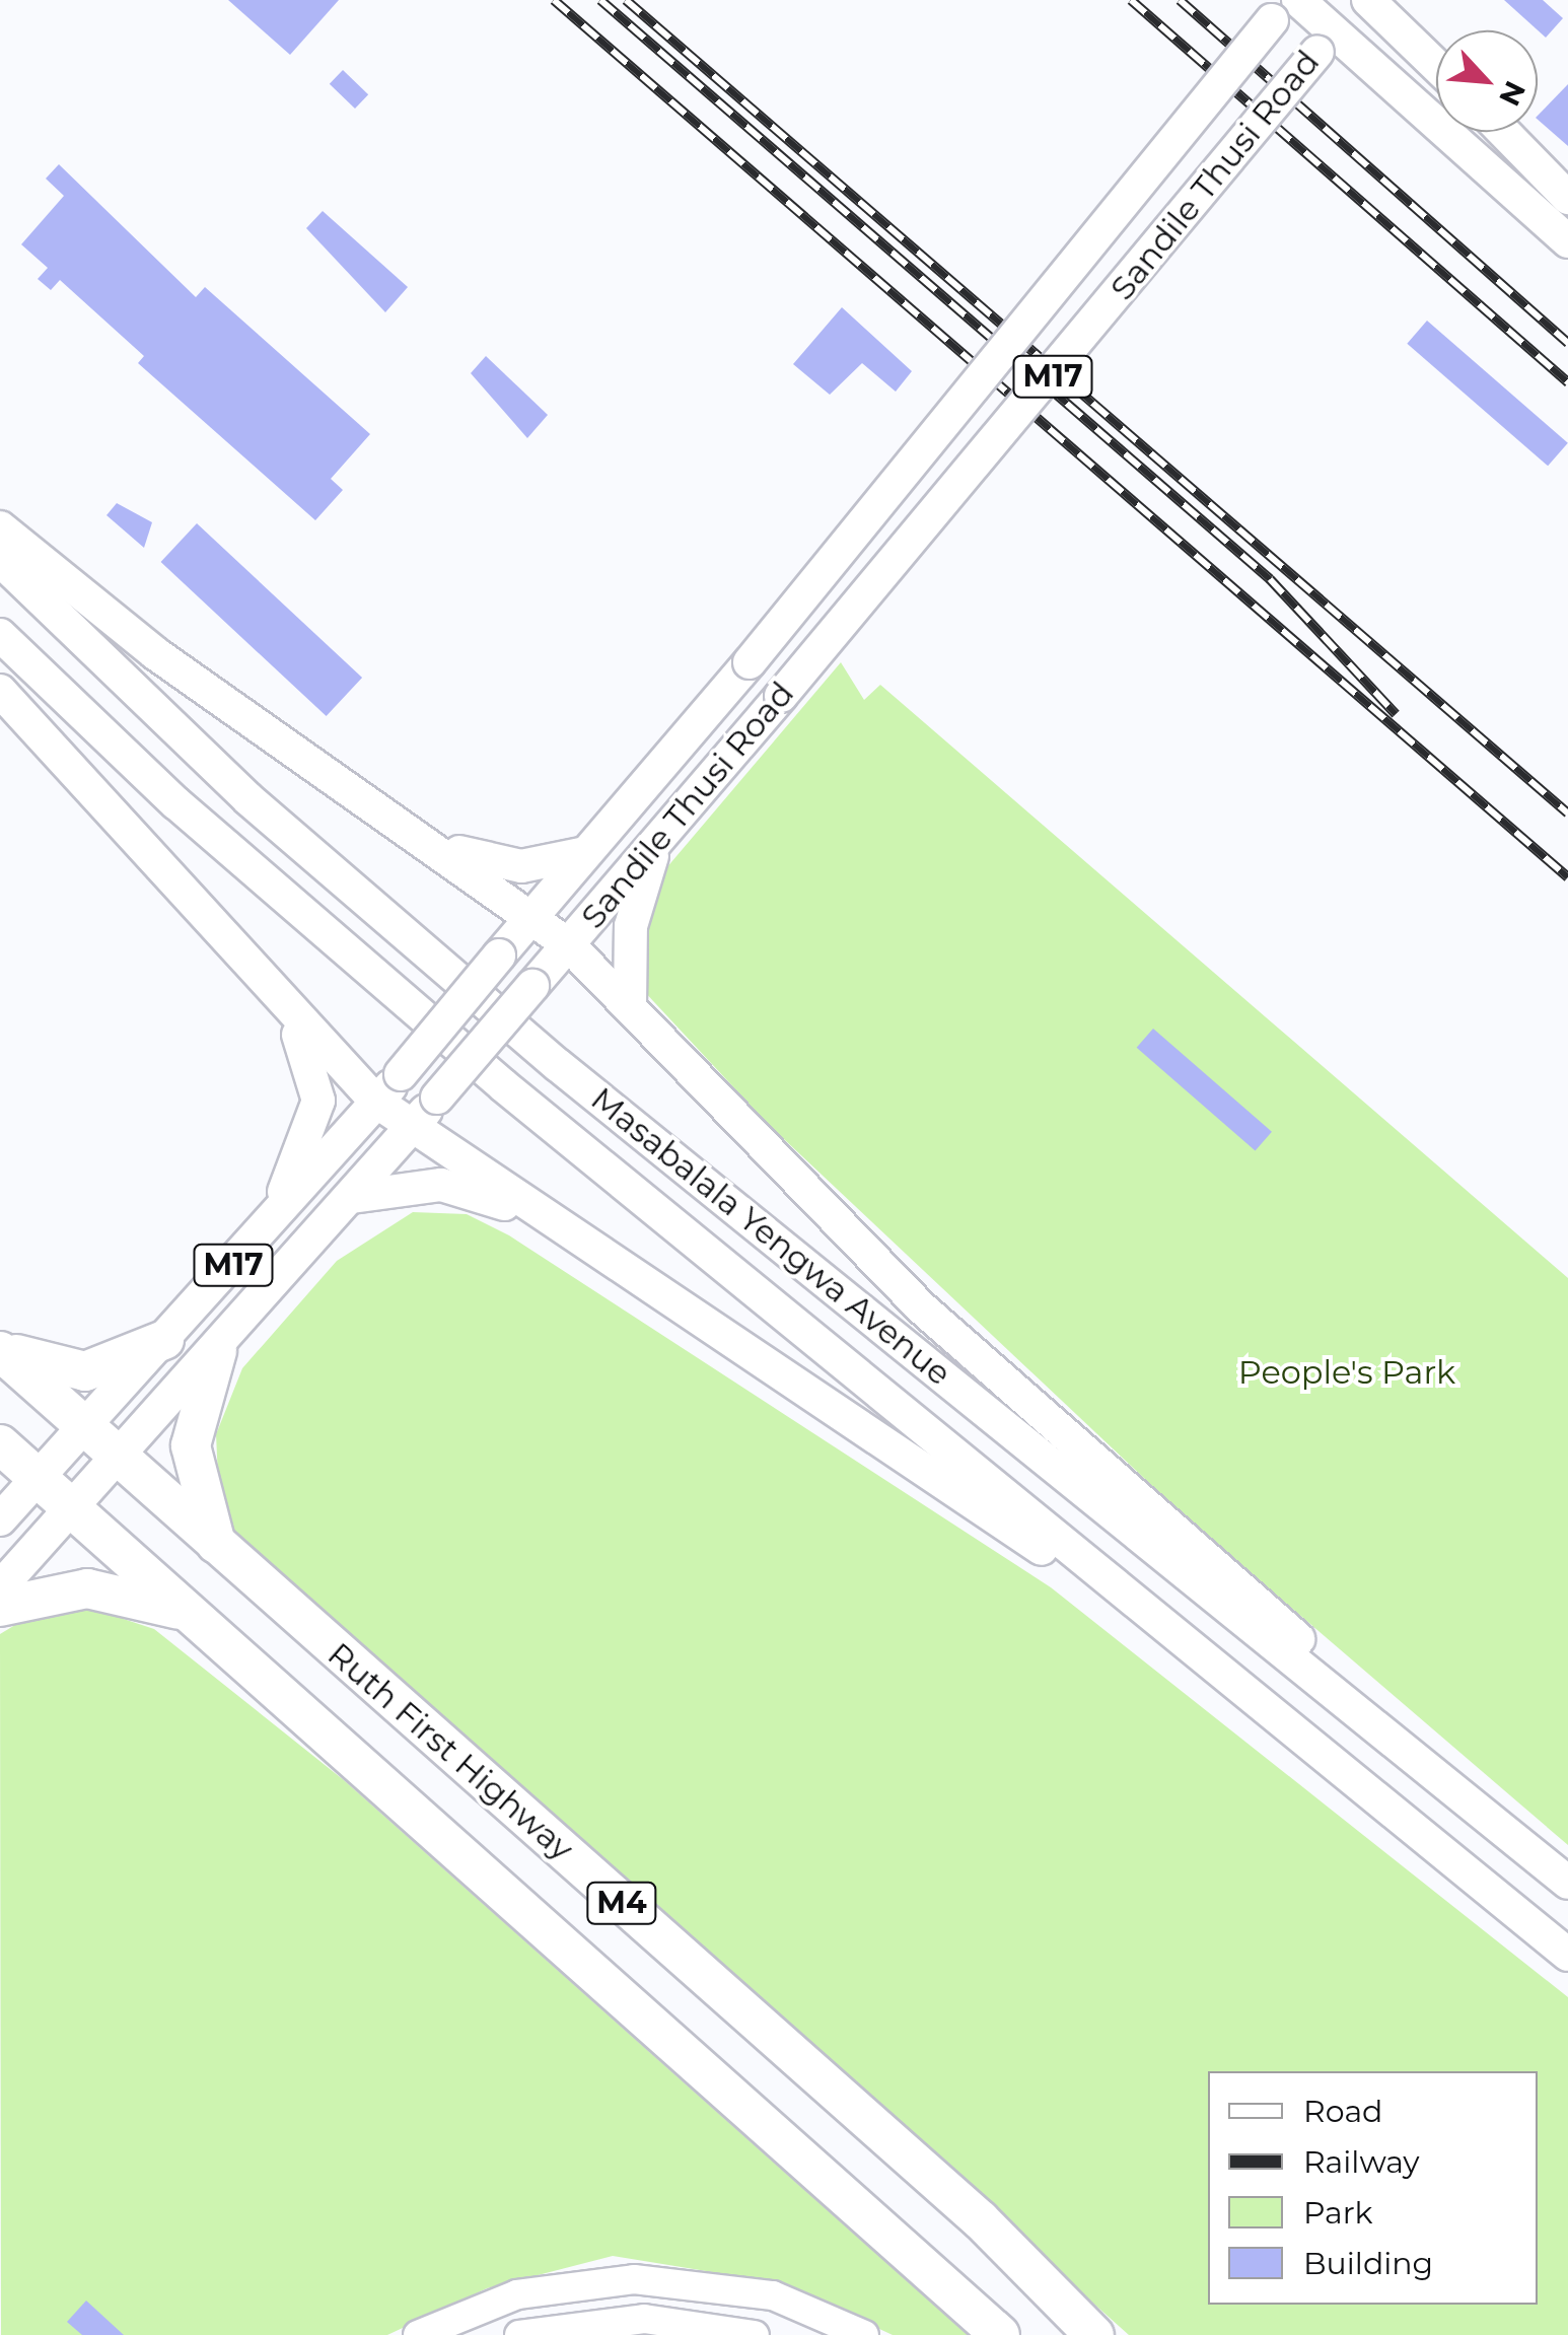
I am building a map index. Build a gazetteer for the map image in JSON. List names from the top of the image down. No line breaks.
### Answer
{"streets":{"highway":["Ruth First Highway","M4"],"main road":["Sandile Thusi Road","M17","Masabalala Yengwa Avenue"]},"crossings":[["Sandile Thusi Road","Ruth First Highway"],["Sandile Thusi Road","M4"],["Ruth First Highway","M4"]],"parks":["People's Park"],"legend":["Road","Railway","Park","Building"],"north":"bottom right"}
